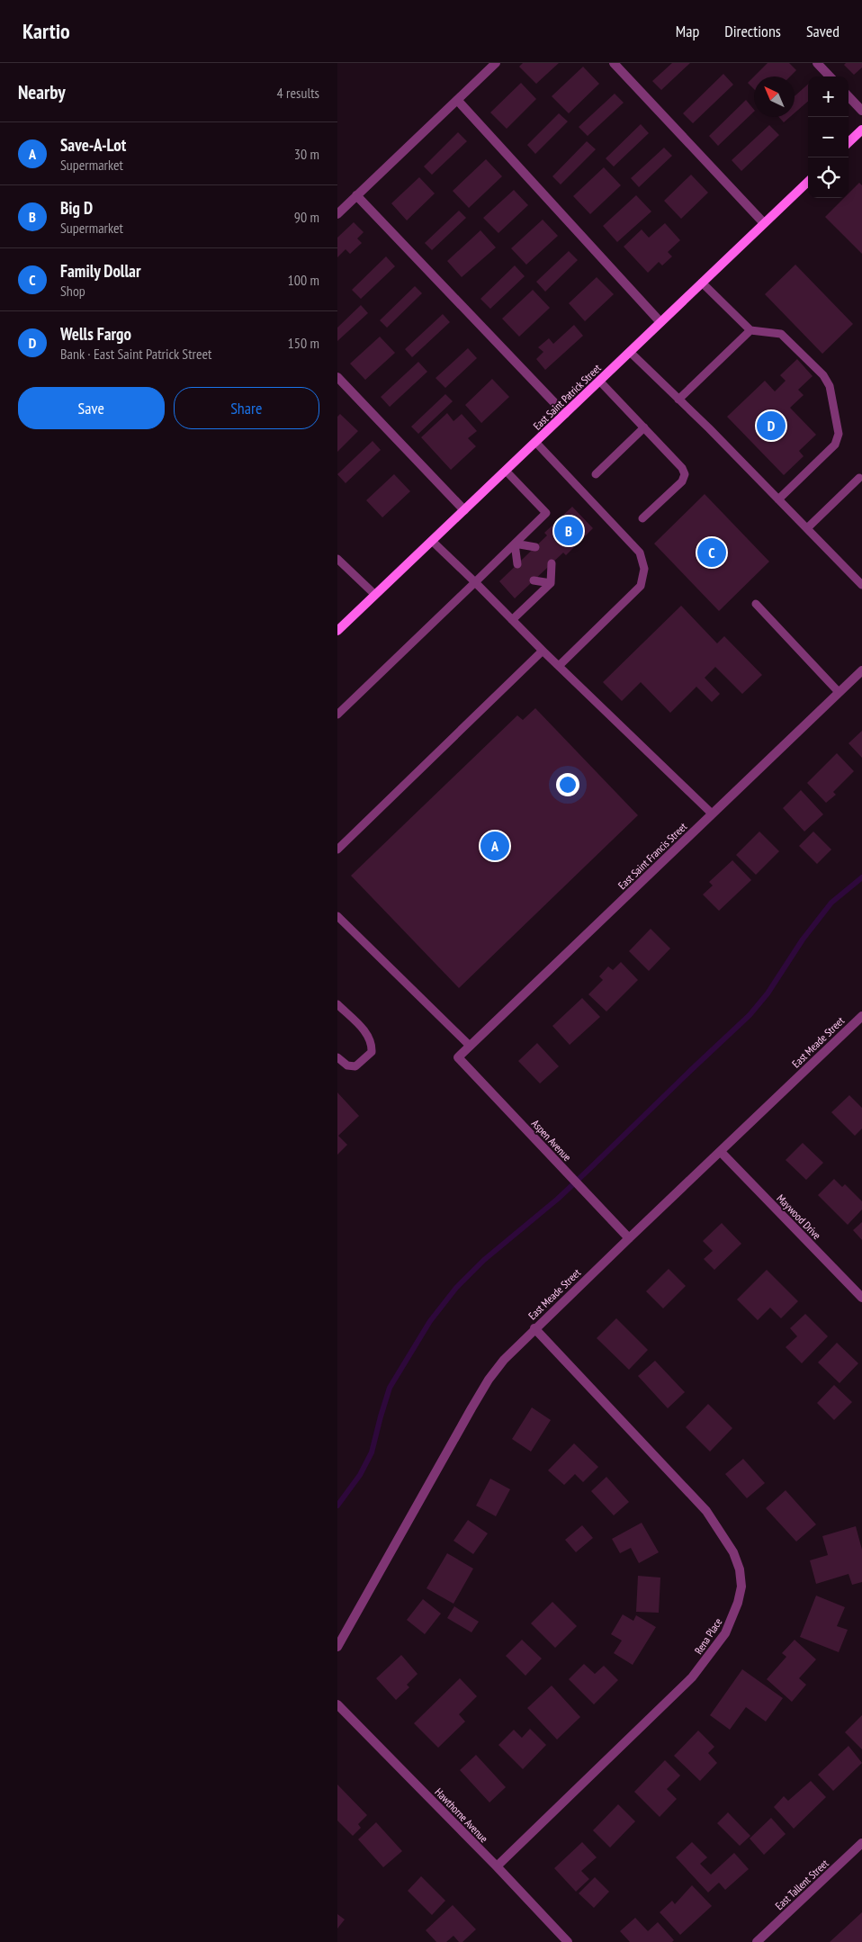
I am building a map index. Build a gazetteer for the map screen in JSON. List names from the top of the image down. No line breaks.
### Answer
{"streets":{"main road":["East Saint Patrick Street"],"street":["East Saint Francis Street","East Meade Street","Aspen Avenue","Maywood Drive","Rena Place","Hawthorne Avenue","East Tallent Street"]},"crossings":[["East Saint Francis Street","Aspen Avenue"],["East Meade Street","Aspen Avenue"],["East Meade Street","Maywood Drive"],["East Meade Street","Rena Place"],["Rena Place","Hawthorne Avenue"]],"north":"top left","page":{"header":"Kartio","nav":["Map","Directions","Saved"],"heading":["Nearby","4 results"],"map_buttons":["+","−"],"list":[{"mark":"A","name":"Save-A-Lot","note":"Supermarket","value":"30 m"},{"mark":"B","name":"Big D","note":"Supermarket","value":"90 m"},{"mark":"C","name":"Family Dollar","note":"Shop","value":"100 m"},{"mark":"D","name":"Wells Fargo","note":"Bank · East Saint Patrick Street","value":"150 m"}],"buttons":["Save","Share"],"pins":["D","B","C","A"]}}
